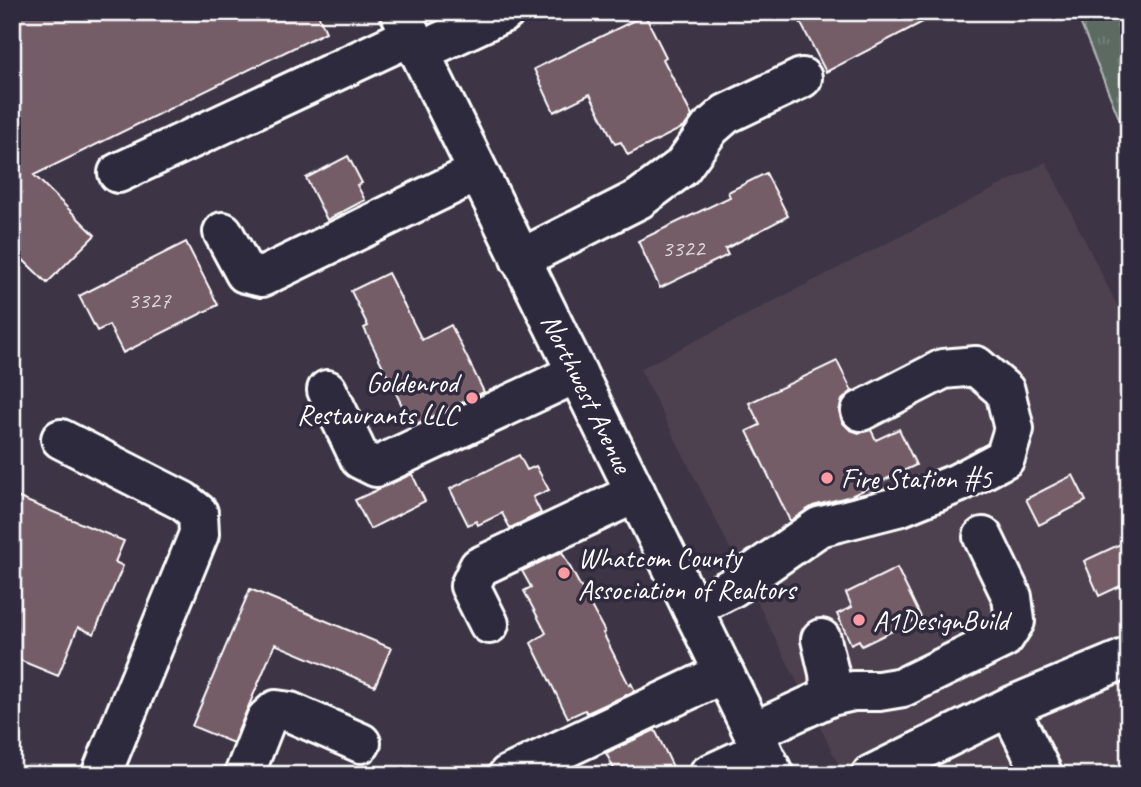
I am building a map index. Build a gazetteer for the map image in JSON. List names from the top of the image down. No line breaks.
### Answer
{"streets":{"main road":["Northwest Avenue"]},"places":["Goldenrod Restaurants LLC","Fire Station #5","Whatcom County Association of Realtors","A1DesignBuild"],"house_numbers":["3322","3327"]}
